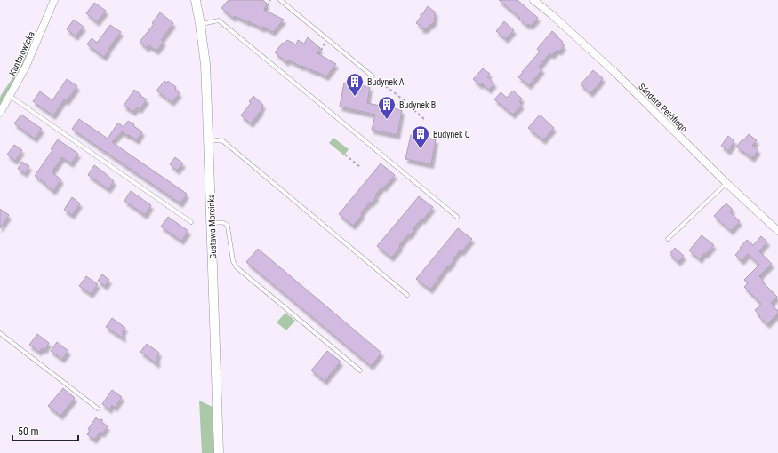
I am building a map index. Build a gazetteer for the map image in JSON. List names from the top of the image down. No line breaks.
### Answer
{"streets":{"street":["Kantorowicka","Sándora Petőfiego","Gustawa Morcinka"]},"places":{"building":["Budynek A","Budynek B","Budynek C"]},"scale_bar":"50 m"}
